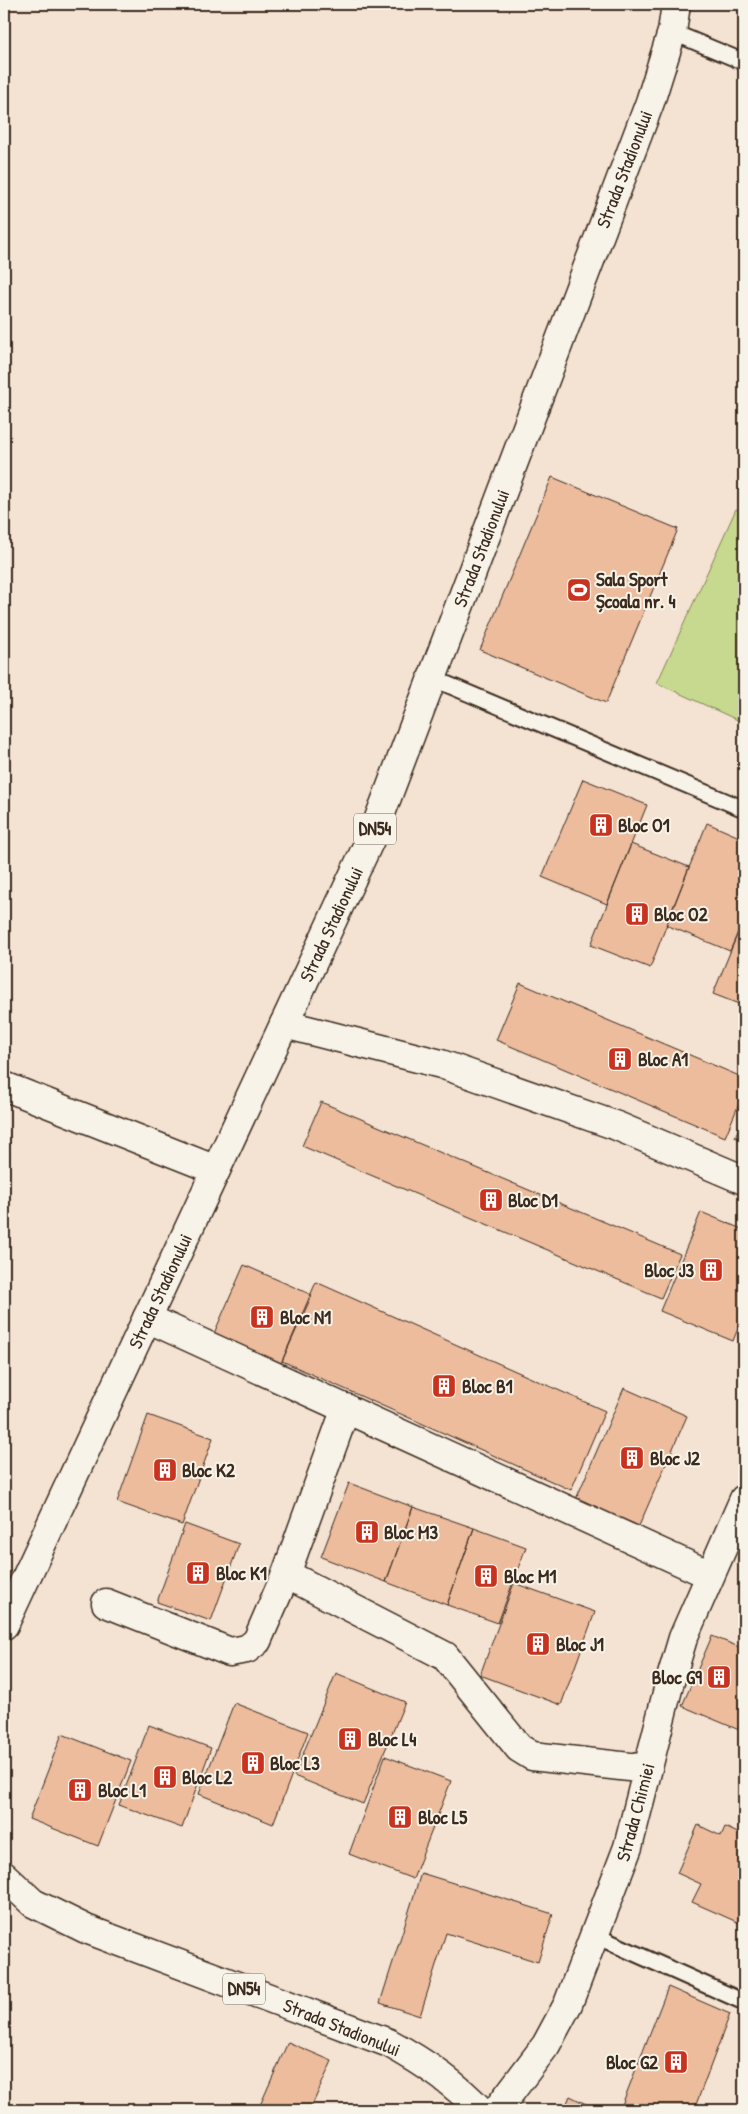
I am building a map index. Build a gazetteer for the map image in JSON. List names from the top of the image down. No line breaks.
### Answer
{"streets":{"street":["Strada Stadionului","DN54","Strada Chimiei"]},"places":{"sports":["Sala Sport Școala nr. 4"],"building":["Bloc O1","Bloc O2","Bloc A1","Bloc D1","Bloc J3","Bloc N1","Bloc B1","Bloc J2","Bloc K2","Bloc M3","Bloc K1","Bloc M1","Bloc J1","Bloc G9","Bloc L4","Bloc L3","Bloc L2","Bloc L1","Bloc L5","Bloc G2"]}}
